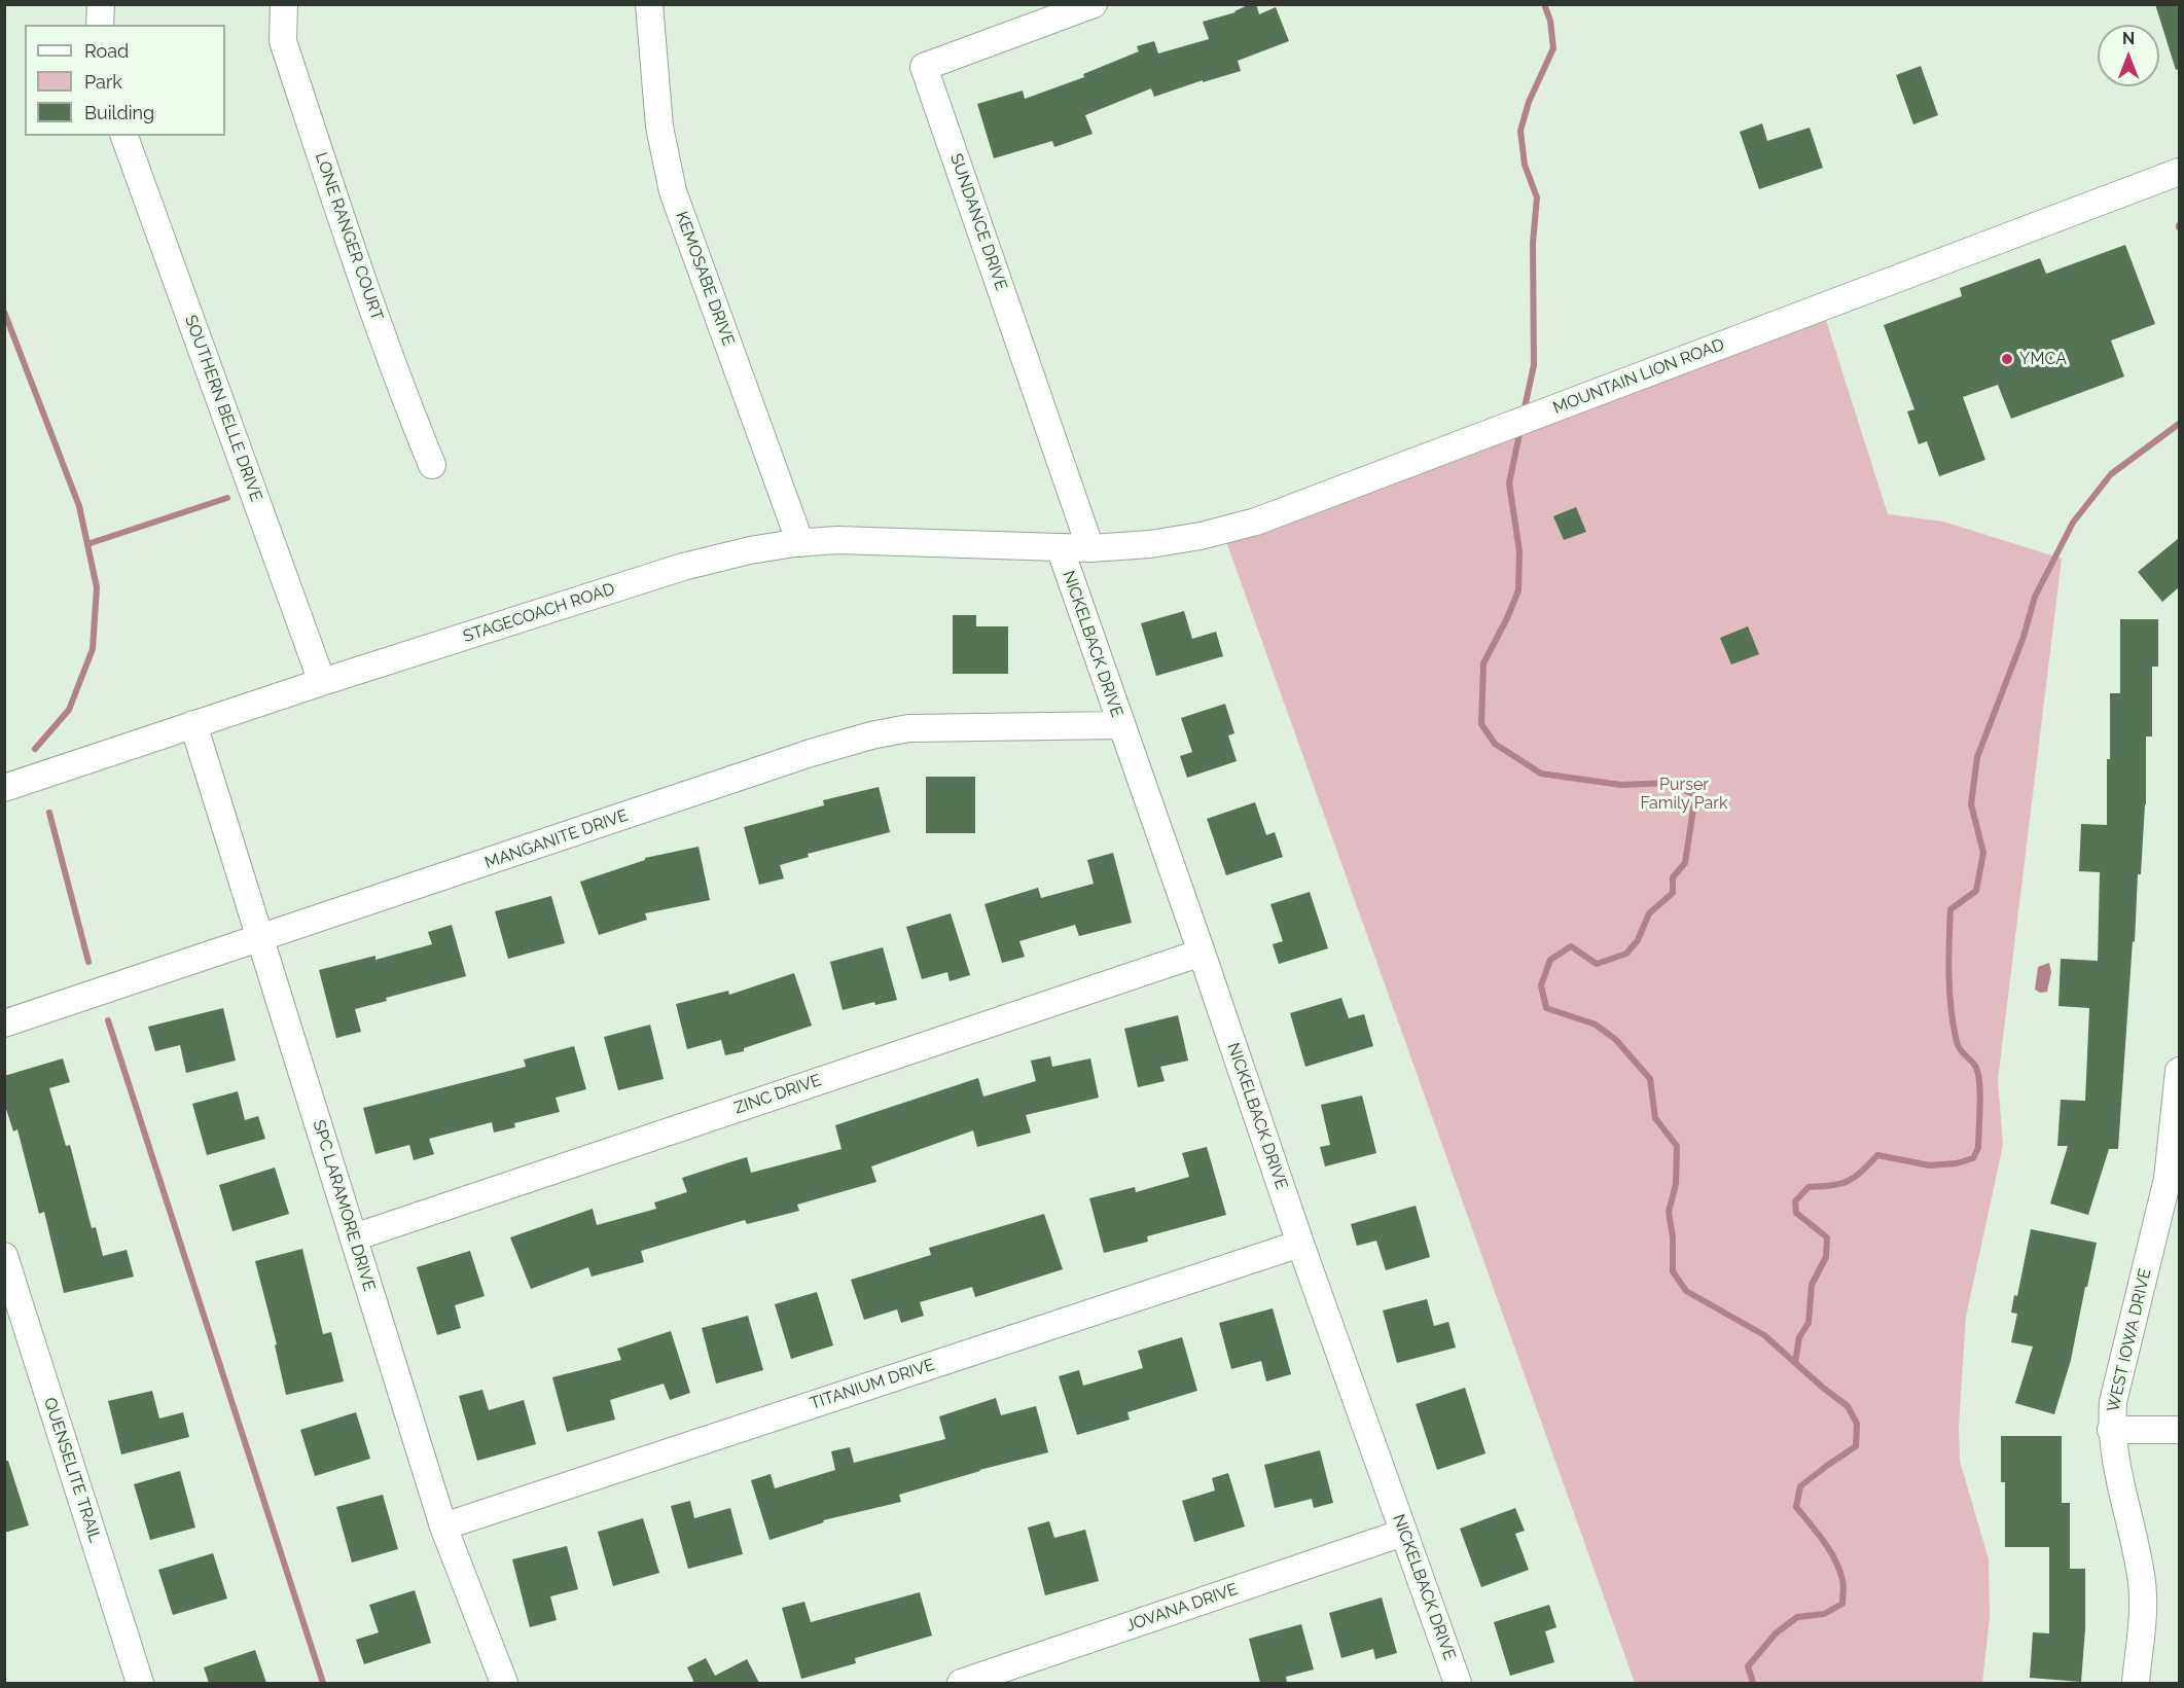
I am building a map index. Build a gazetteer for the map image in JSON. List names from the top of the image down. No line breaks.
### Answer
{"streets":{"street":["SUNDANCE DRIVE","LONE RANGER COURT","KEMOSABE DRIVE","MOUNTAIN LION ROAD","SOUTHERN BELLE DRIVE","STAGECOACH ROAD","NICKELBACK DRIVE","MANGANITE DRIVE","ZINC DRIVE","SPC LARAMORE DRIVE","WEST IOWA DRIVE","TITANIUM DRIVE","QUENSELITE TRAIL","JOVANA DRIVE"]},"crossings":[["SUNDANCE DRIVE","MOUNTAIN LION ROAD"],["SUNDANCE DRIVE","STAGECOACH ROAD"],["KEMOSABE DRIVE","STAGECOACH ROAD"],["MOUNTAIN LION ROAD","STAGECOACH ROAD"],["SOUTHERN BELLE DRIVE","STAGECOACH ROAD"],["STAGECOACH ROAD","NICKELBACK DRIVE"],["STAGECOACH ROAD","SPC LARAMORE DRIVE"],["NICKELBACK DRIVE","MANGANITE DRIVE"],["NICKELBACK DRIVE","ZINC DRIVE"],["NICKELBACK DRIVE","TITANIUM DRIVE"],["NICKELBACK DRIVE","JOVANA DRIVE"],["MANGANITE DRIVE","SPC LARAMORE DRIVE"],["ZINC DRIVE","SPC LARAMORE DRIVE"],["SPC LARAMORE DRIVE","TITANIUM DRIVE"]],"parks":["Purser Family Park"],"places":["YMCA"],"legend":["Road","Park","Building"],"north":"top"}
